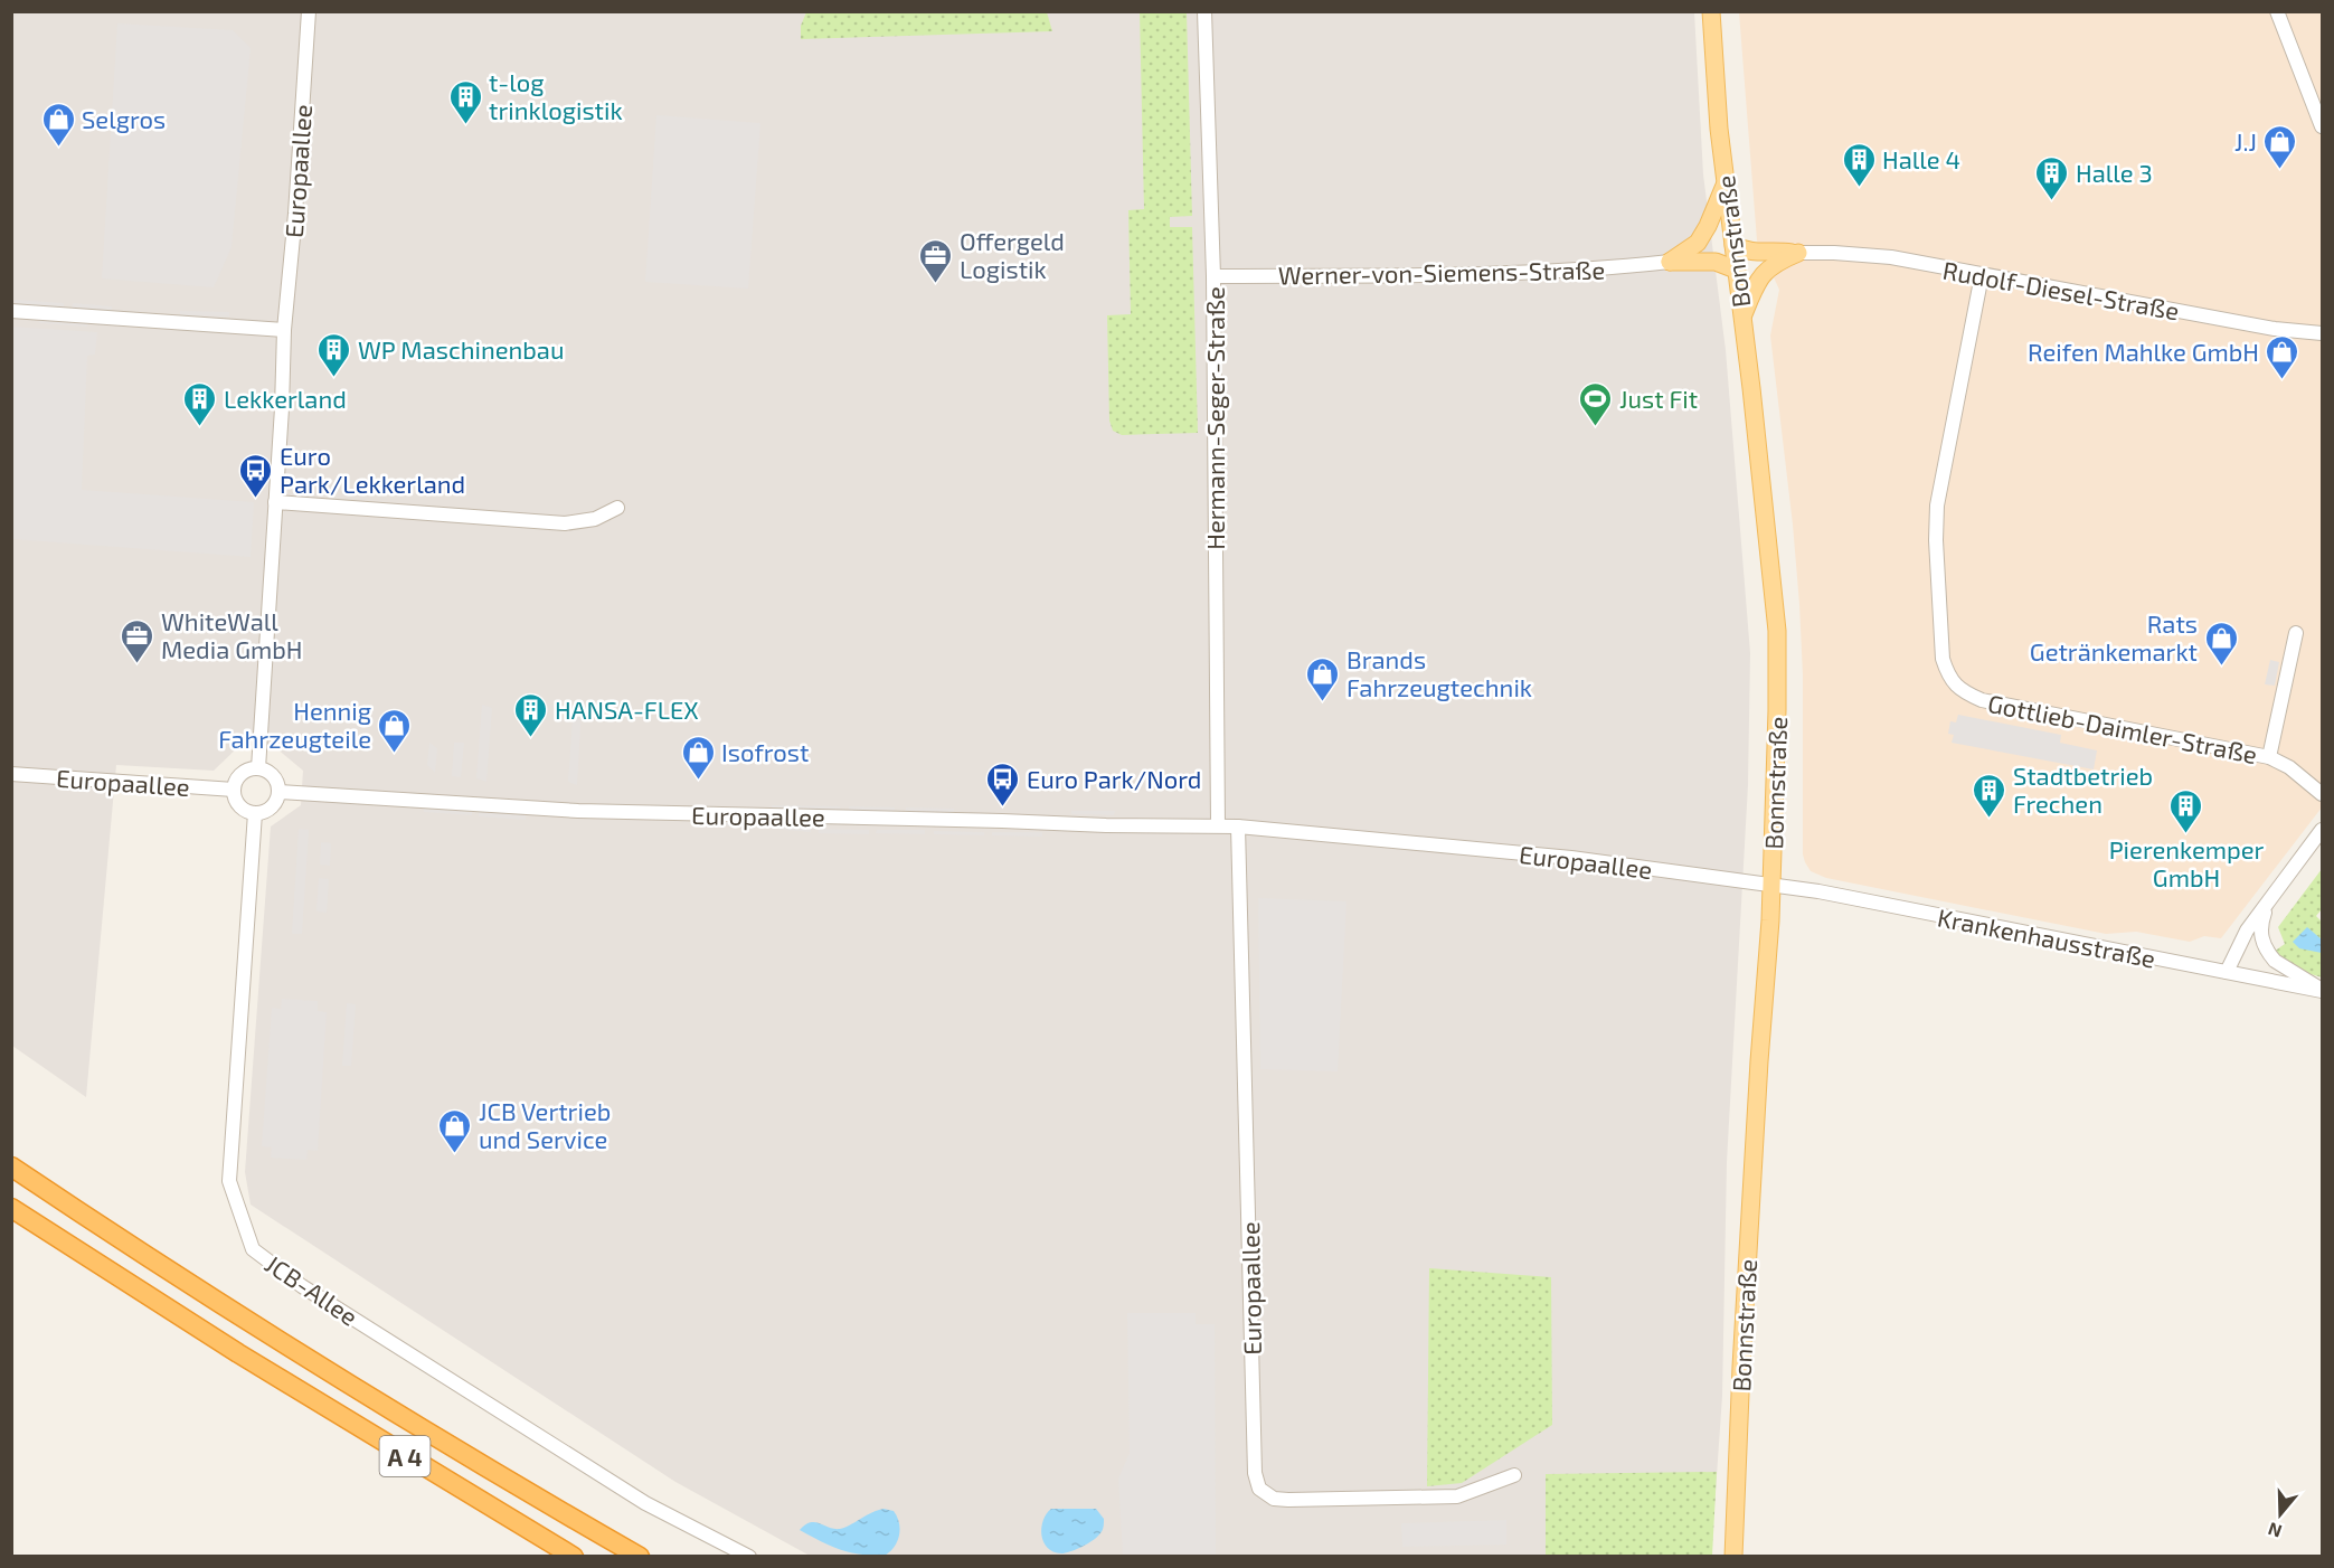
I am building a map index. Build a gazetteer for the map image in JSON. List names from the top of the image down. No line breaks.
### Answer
{"streets":{"highway":["A 4"],"main road":["Bonnstraße"],"street":["Europaallee","Werner-von-Siemens-Straße","Rudolf-Diesel-Straße","Hermann-Seger-Straße","Gottlieb-Daimler-Straße","Krankenhausstraße","JCB-Allee"]},"crossings":[["Europaallee","Bonnstraße"],["Europaallee","Hermann-Seger-Straße"],["Europaallee","Krankenhausstraße"],["Europaallee","JCB-Allee"],["Bonnstraße","Krankenhausstraße"],["Werner-von-Siemens-Straße","Hermann-Seger-Straße"],["Rudolf-Diesel-Straße","Gottlieb-Daimler-Straße"]],"places":{"building":["t-log trinklogistik","Halle 4","Halle 3","WP Maschinenbau","Lekkerland","HANSA-FLEX","Stadtbetrieb Frechen","Pierenkemper GmbH"],"shop":["Selgros","J.J","Reifen Mahlke GmbH","Rats Getränkemarkt","Brands Fahrzeugtechnik","Hennig Fahrzeugteile","Isofrost","JCB Vertrieb und Service"],"office":["Offergeld Logistik","WhiteWall Media GmbH"],"sports":["Just Fit"],"bus stop":["Euro Park/Lekkerland","Euro Park/Nord"]},"north":"bottom"}
